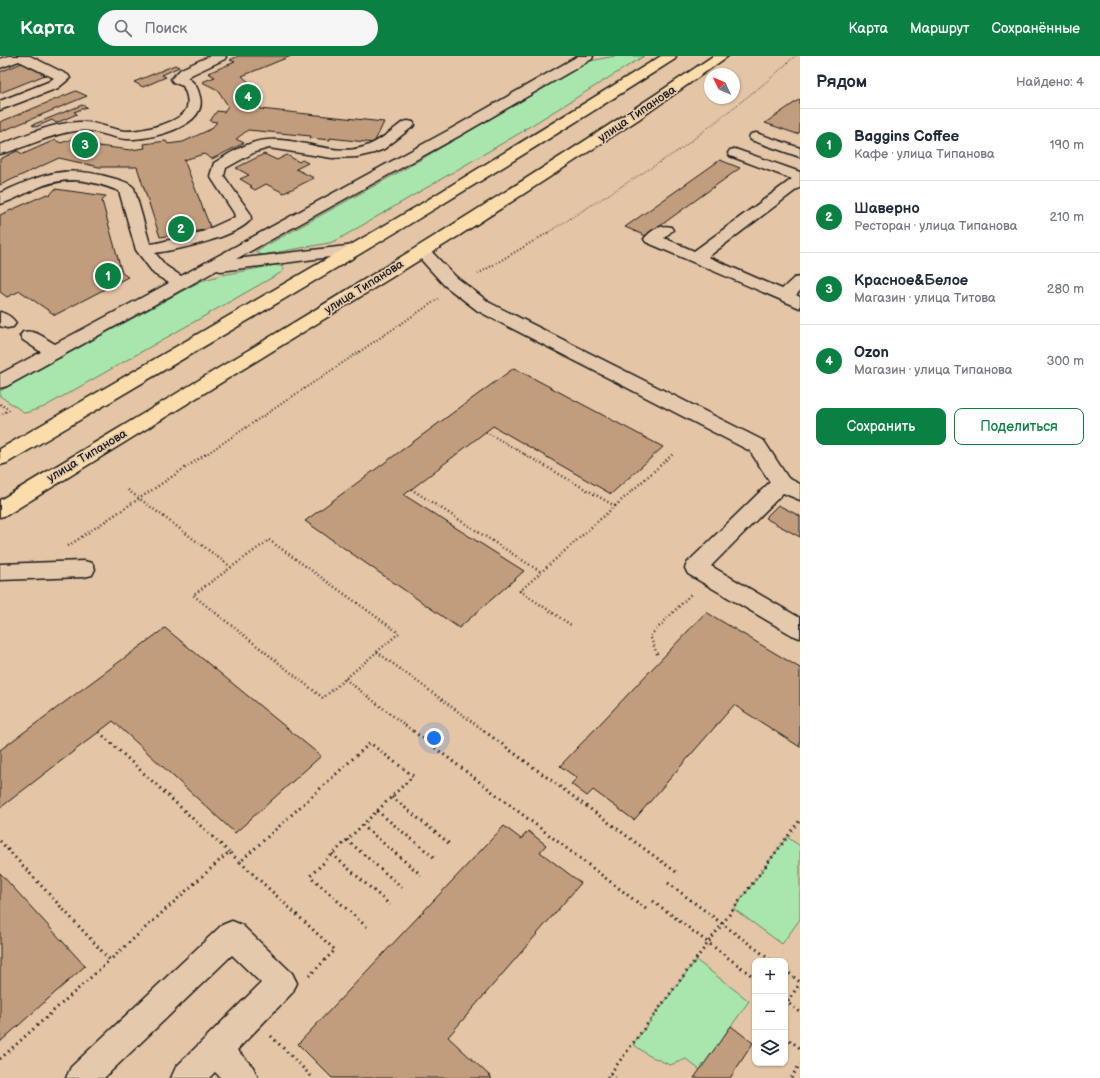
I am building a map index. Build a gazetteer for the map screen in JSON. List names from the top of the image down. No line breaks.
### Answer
{"streets":{"main road":["улица Типанова"]},"north":"top left","page":{"header":"Карта","search":"Поиск","nav":["Карта","Маршрут","Сохранённые"],"heading":["Рядом","Найдено: 4"],"pins":["4","3","2","1"],"list":[{"mark":"1","name":"Baggins Coffee","note":"Кафе · улица Типанова","value":"190 m"},{"mark":"2","name":"Шаверно","note":"Ресторан · улица Типанова","value":"210 m"},{"mark":"3","name":"Красное&Белое","note":"Магазин · улица Титова","value":"280 m"},{"mark":"4","name":"Ozon","note":"Магазин · улица Типанова","value":"300 m"}],"buttons":["Сохранить","Поделиться"],"map_buttons":["+","−"]}}
